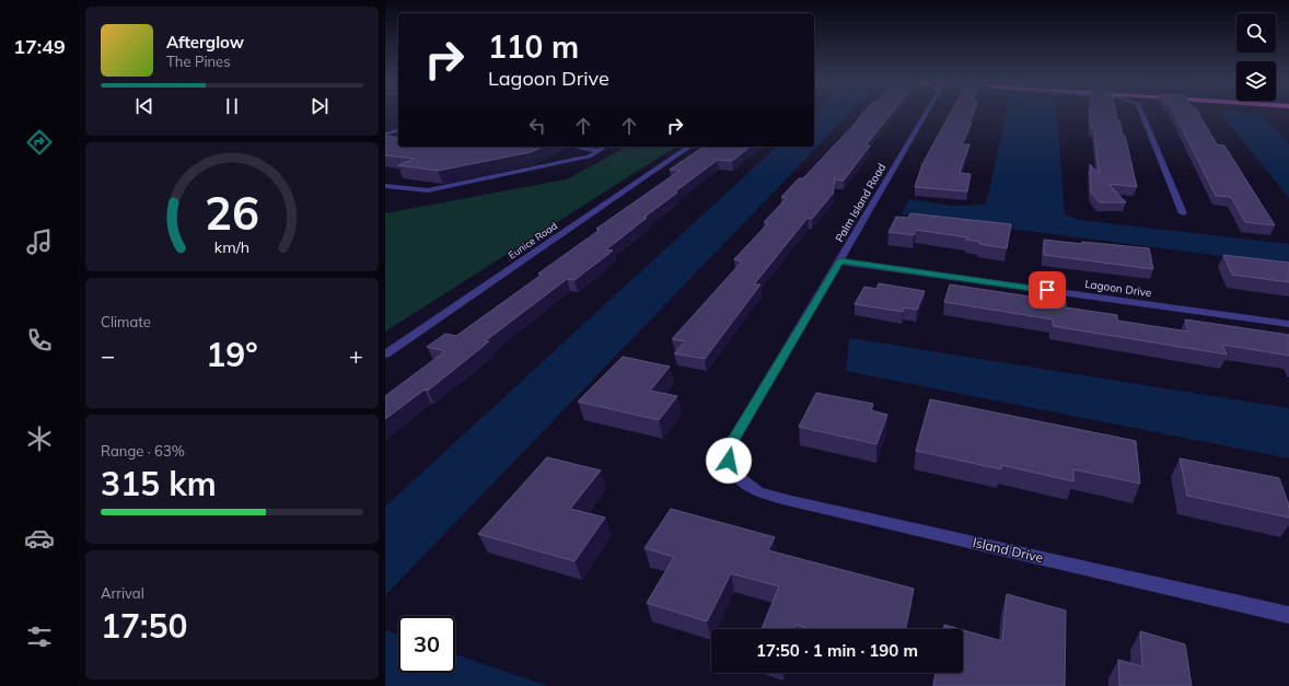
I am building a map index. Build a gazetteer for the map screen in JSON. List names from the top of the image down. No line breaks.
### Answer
{"streets":{"street":["Palm Island Road","Eunice Road","Lagoon Drive","Island Drive"]},"crossings":[["Palm Island Road","Lagoon Drive"],["Palm Island Road","Island Drive"]],"page":{"tabs":"17:49","turn":["110 m","Lagoon Drive"],"song":["Afterglow","The Pines"],"tile":["Climate",["Range · 63%","315 km"],["Arrival","17:50"]],"heat":["−","19°","+"],"limit":"30","trip":"17:50 · 1 min · 190 m","gauge":["26","km/h"]}}
